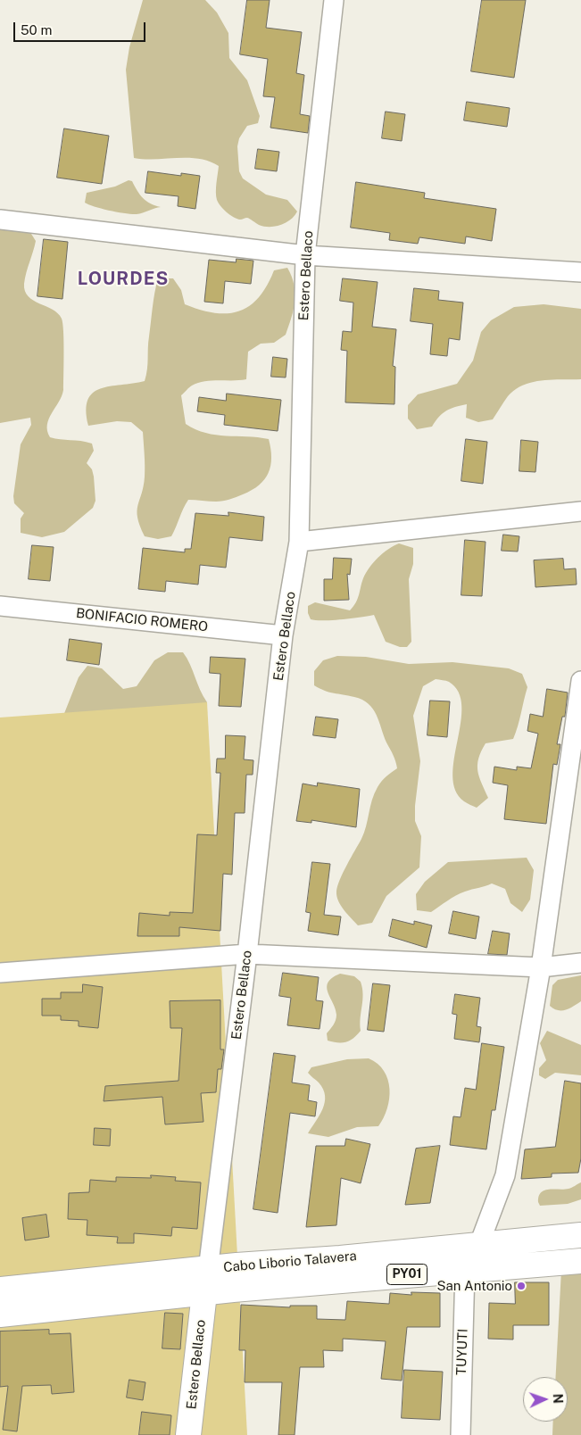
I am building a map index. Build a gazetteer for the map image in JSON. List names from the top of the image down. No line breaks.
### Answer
{"streets":{"main road":["Estero Bellaco","Cabo Liborio Talavera","PY01"],"street":["BONIFACIO ROMERO","TUYUTI"]},"crossings":[["Estero Bellaco","BONIFACIO ROMERO"],["Estero Bellaco","Cabo Liborio Talavera"],["Cabo Liborio Talavera","TUYUTI"]],"districts":["LOURDES"],"places":["San Antonio"],"scale_bar":"50 m","north":"right"}
